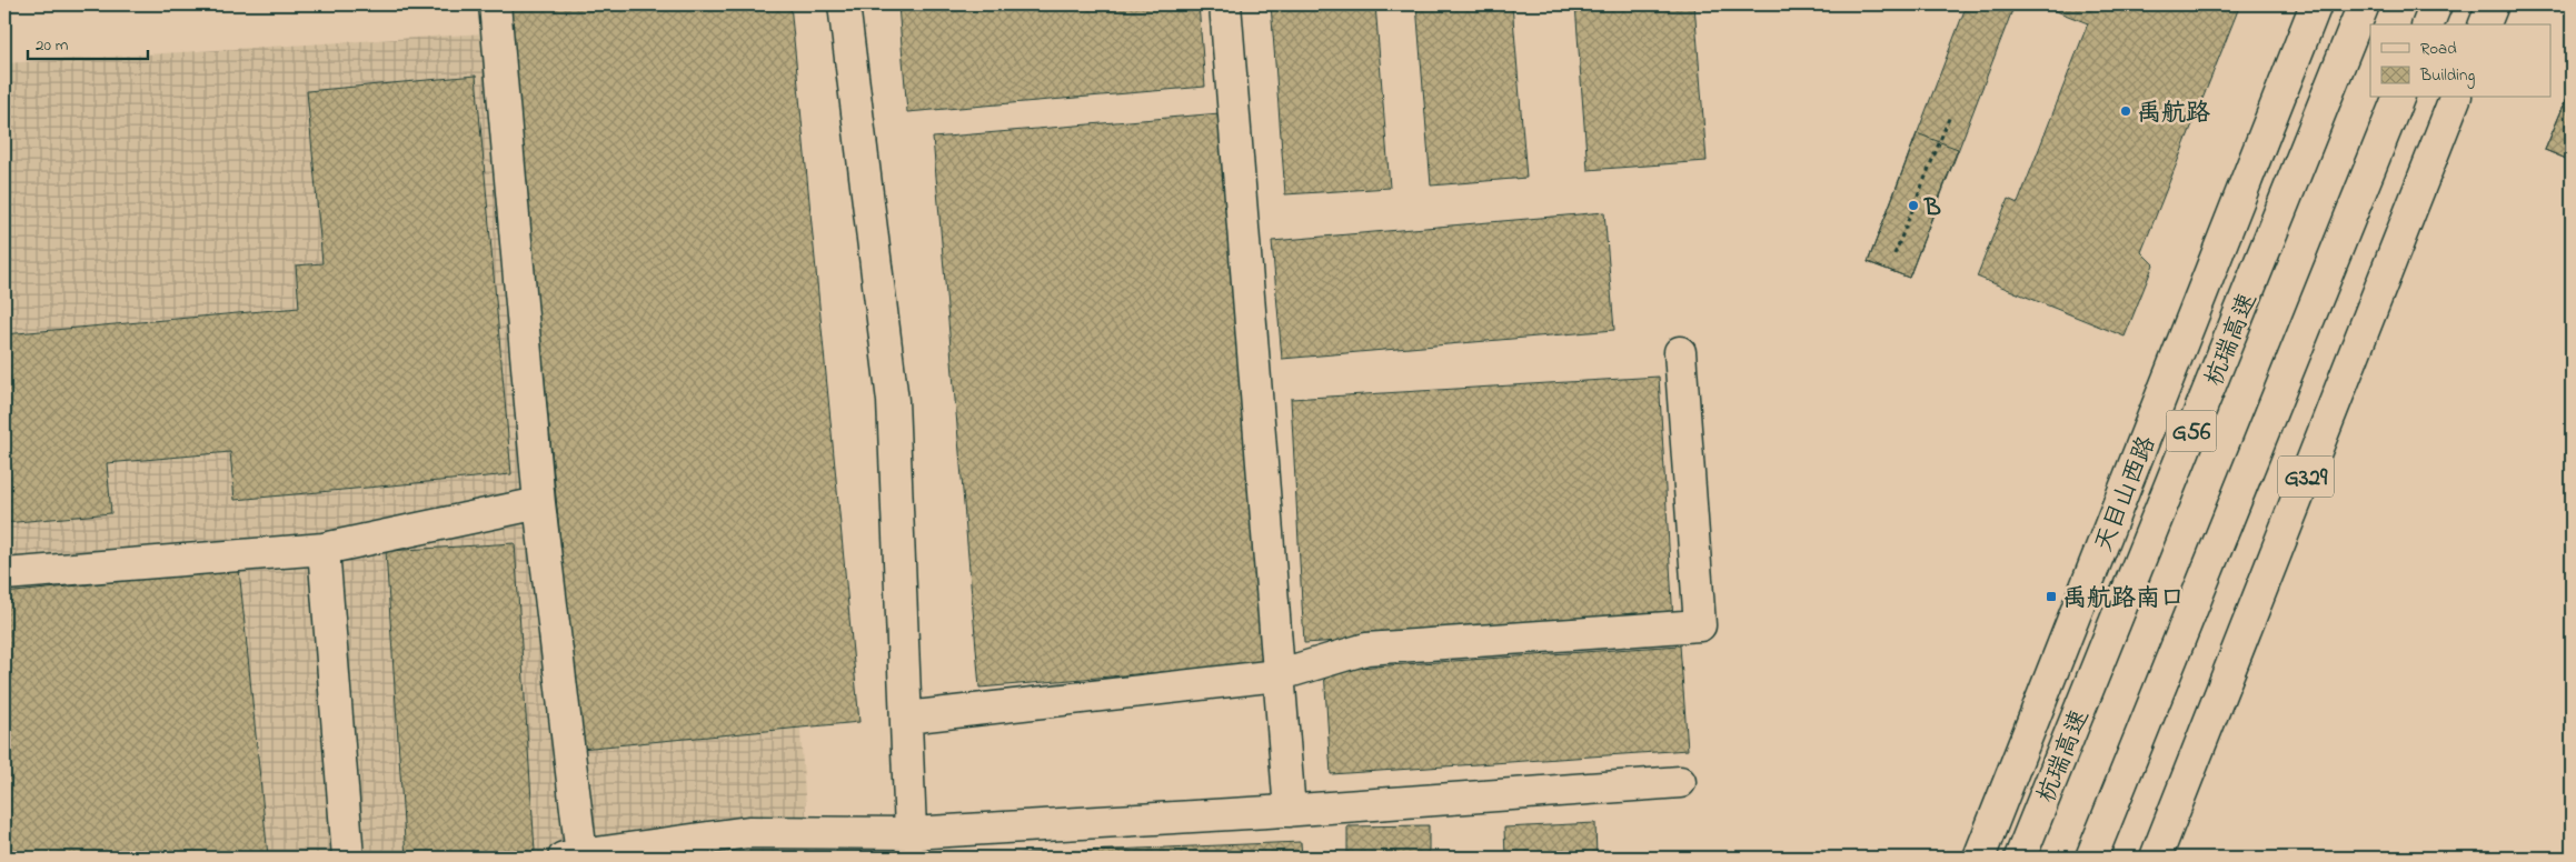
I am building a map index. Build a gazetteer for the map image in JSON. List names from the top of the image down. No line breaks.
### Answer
{"streets":{"main road":["杭瑞高速","G56","G329","天目山西路"]},"places":{"other":["禹航路","B"],"transit":["禹航路南口"]},"legend":["Road","Building"],"scale_bar":"20 m"}
